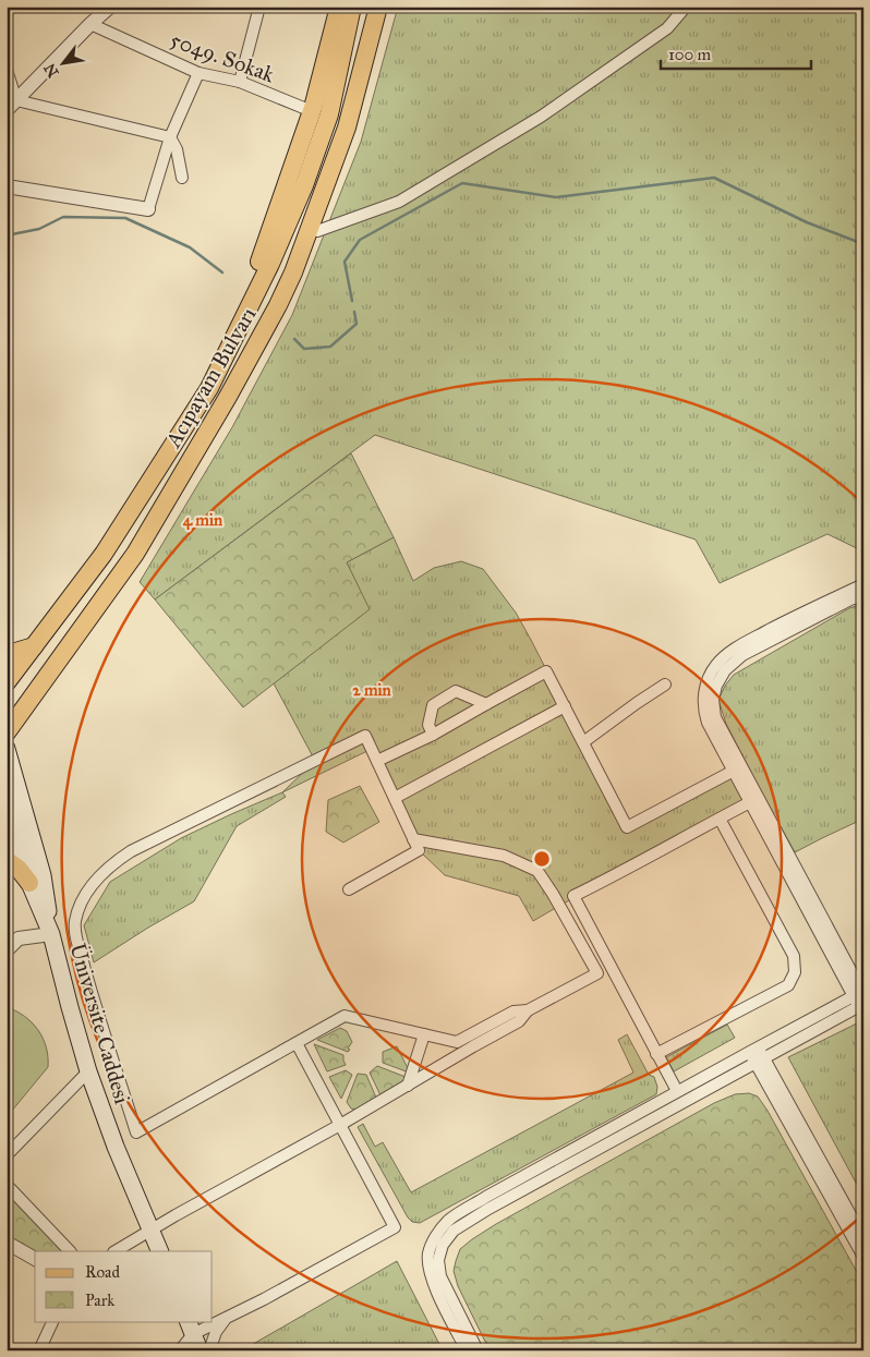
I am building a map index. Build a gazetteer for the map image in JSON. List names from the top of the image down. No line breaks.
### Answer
{"streets":{"main road":["Acıpayam Bulvarı","Üniversite Caddesi"],"street":["5049. Sokak"]},"legend":["Road","Park"],"scale_bar":"100 m","north":"bottom left","rings":["4 min","2 min"]}
